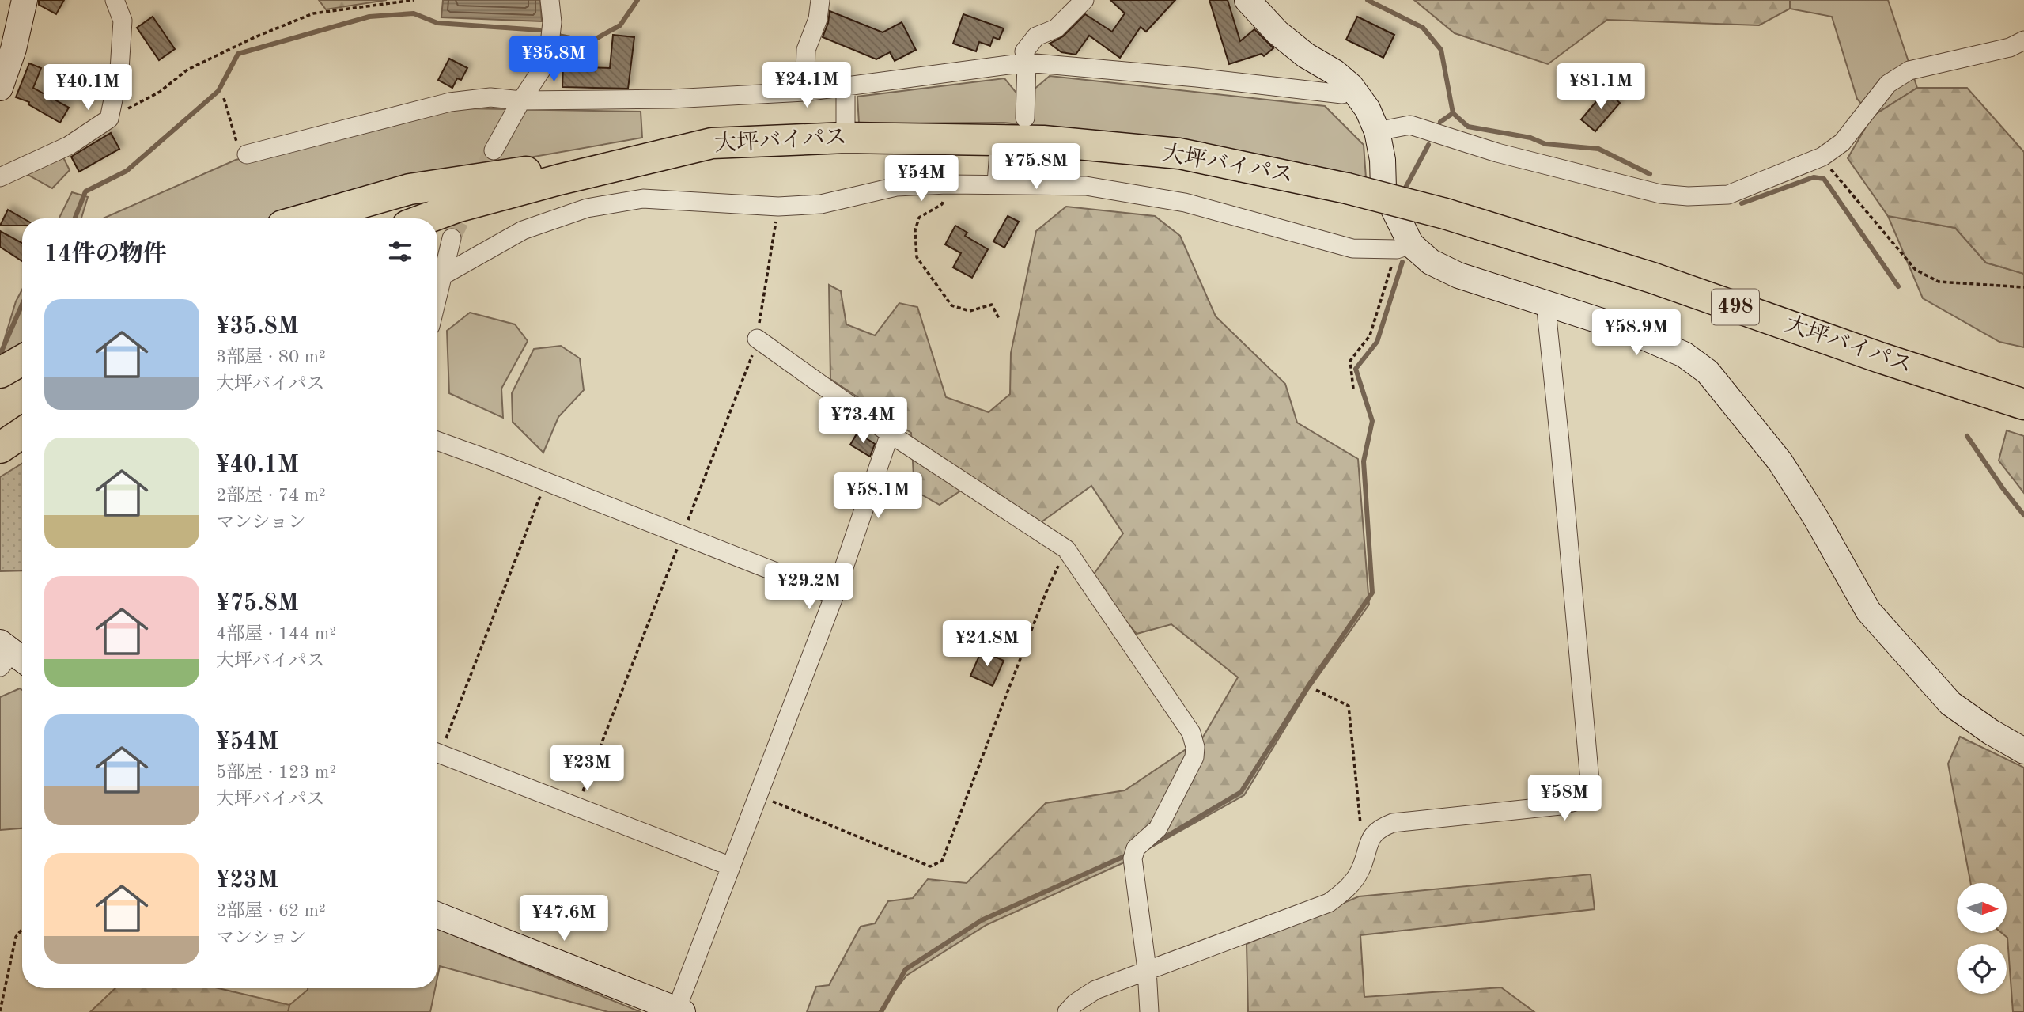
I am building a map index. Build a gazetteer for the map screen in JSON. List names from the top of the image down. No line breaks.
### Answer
{"streets":{"highway":["大坪バイパス","498"]},"north":"right","page":{"price":["¥35.8M","¥24.1M","¥81.1M","¥40.1M","¥75.8M","¥54M","¥58.9M","¥73.4M","¥58.1M","¥29.2M","¥24.8M","¥23M","¥58M","¥47.6M"],"heading":"14件の物件","list":[{"name":"¥35.8M","note":"3部屋 · 80 m² · 大坪バイパス"},{"name":"¥40.1M","note":"2部屋 · 74 m² · マンション"},{"name":"¥75.8M","note":"4部屋 · 144 m² · 大坪バイパス"},{"name":"¥54M","note":"5部屋 · 123 m² · 大坪バイパス"},{"name":"¥23M","note":"2部屋 · 62 m² · マンション"}]}}
